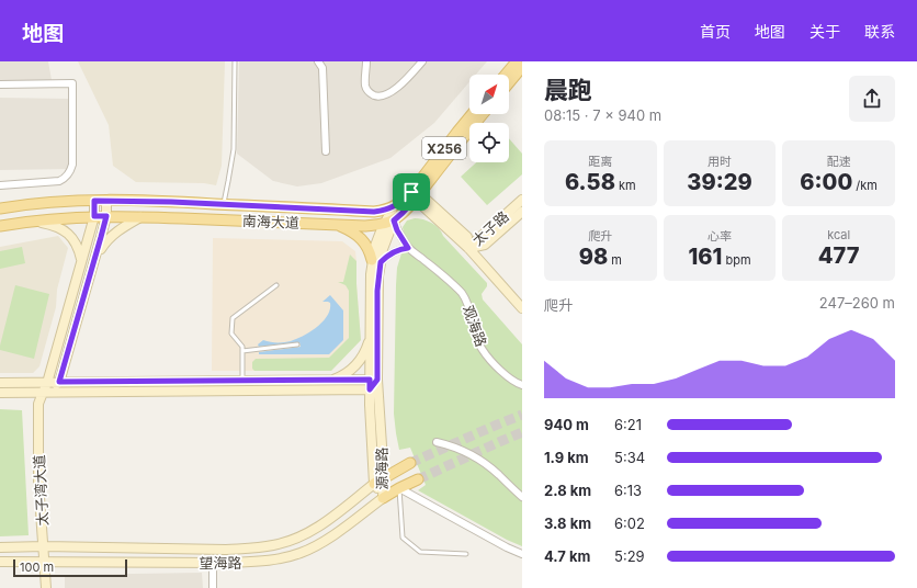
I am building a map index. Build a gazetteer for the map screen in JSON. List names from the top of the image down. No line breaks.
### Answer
{"streets":{"main road":["X256","南海大道","太子路","源海路","太子湾大道","望海路"],"street":["观海路"]},"crossings":[["南海大道","观海路"],["南海大道","源海路"],["南海大道","太子湾大道"],["观海路","源海路"],["源海路","望海路"],["太子湾大道","望海路"]],"scale_bar":"100 m","north":"top right","page":{"header":"地图","nav":["首页","地图","关于","联系"],"heading":["晨跑","08:15 · 7 × 940 m"],"stats":[["距离","6.58 km"],["用时","39:29"],["配速","6:00 /km"],["爬升","98 m"],["心率","161 bpm"],["kcal","477"]],"chart":["爬升","247–260 m"],"list":[{"name":"940 m","note":"6:21"},{"name":"1.9 km","note":"5:34"},{"name":"2.8 km","note":"6:13"},{"name":"3.8 km","note":"6:02"},{"name":"4.7 km","note":"5:29"}],"scale":"100 m"}}
